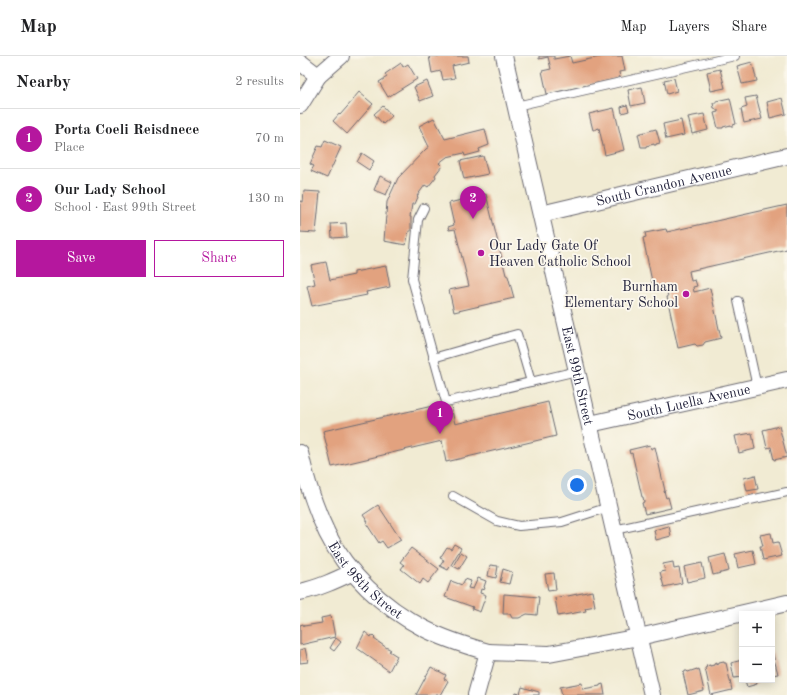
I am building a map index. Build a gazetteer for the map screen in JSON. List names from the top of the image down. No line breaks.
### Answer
{"streets":{"street":["South Crandon Avenue","East 99th Street","South Luella Avenue","East 98th Street"]},"crossings":[["South Crandon Avenue","East 99th Street"],["East 99th Street","South Luella Avenue"],["East 99th Street","East 98th Street"]],"places":["Our Lady Gate Of Heaven Catholic School","Burnham Elementary School"],"page":{"header":"Map","nav":["Map","Layers","Share"],"heading":["Nearby","2 results"],"list":[{"mark":"1","name":"Porta Coeli Reisdnece","note":"Place","value":"70 m"},{"mark":"2","name":"Our Lady School","note":"School · East 99th Street","value":"130 m"}],"pins":["2","1"],"buttons":["Save","Share"],"map_buttons":["+","−"]}}
